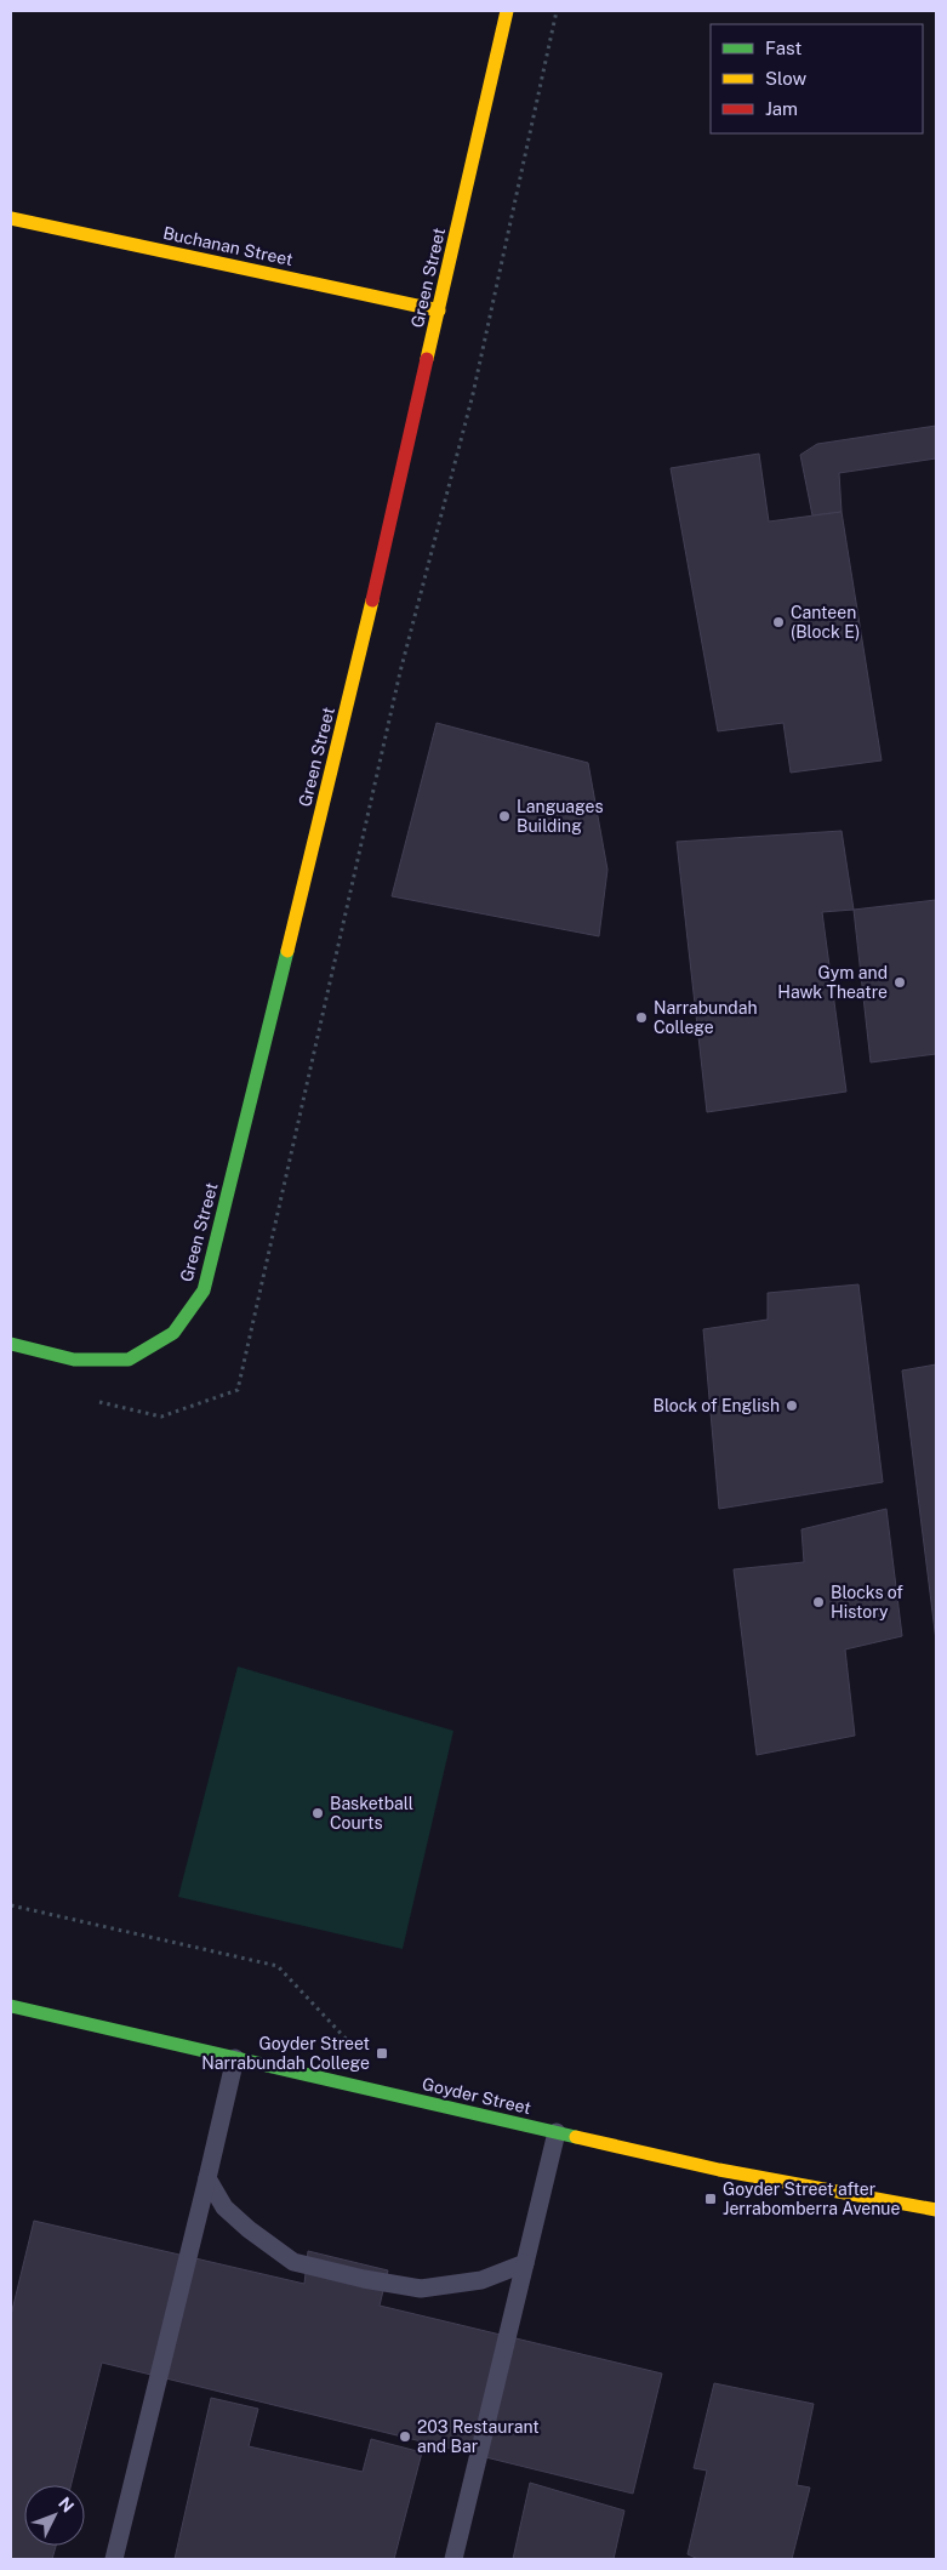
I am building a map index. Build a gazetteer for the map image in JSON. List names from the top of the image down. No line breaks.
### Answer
{"streets":{"street":["Buchanan Street","Green Street","Goyder Street"]},"crossings":[["Buchanan Street","Green Street"]],"places":{"other":["Canteen (Block E)","Languages Building","Gym and Hawk Theatre","Narrabundah College","Block of English","Blocks of History","Basketball Courts","203 Restaurant and Bar"],"transit":["Goyder Street Narrabundah College","Goyder Street after Jerrabomberra Avenue"]},"legend":["Fast","Slow","Jam"],"north":"top right"}
